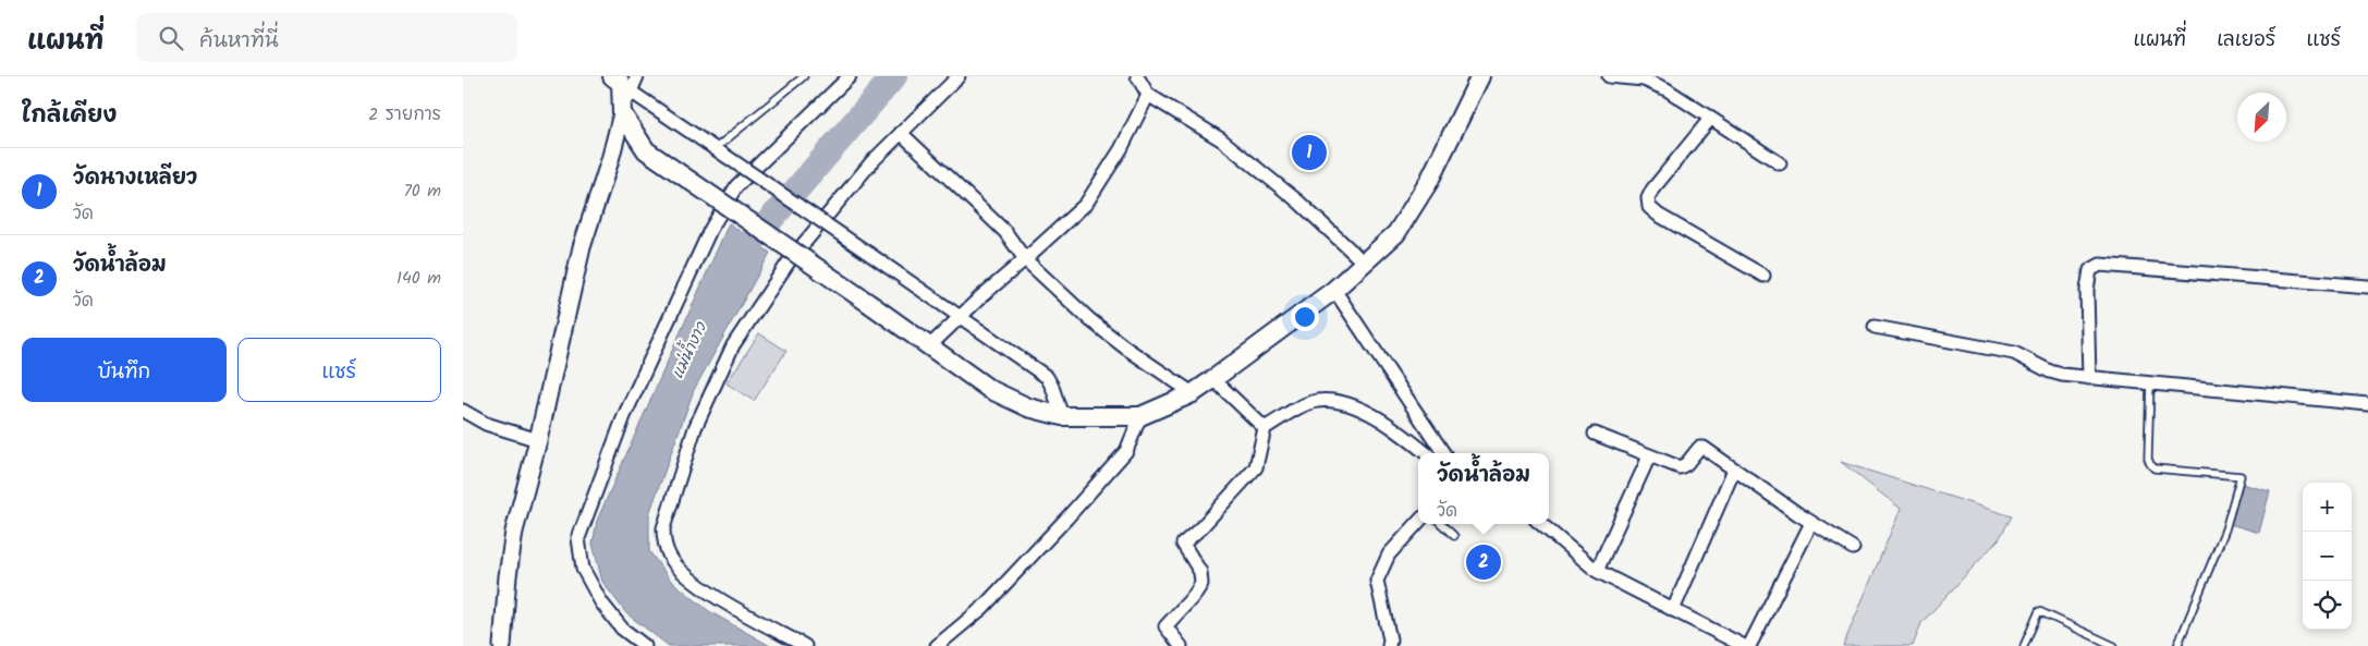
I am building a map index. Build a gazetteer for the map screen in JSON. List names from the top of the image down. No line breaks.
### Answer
{"water":["แม่น้ำงาว"],"north":"bottom left","page":{"header":"แผนที่","search":"ค้นหาที่นี่","nav":["แผนที่","เลเยอร์","แชร์"],"heading":["ใกล้เคียง","2 รายการ"],"pins":["1","2"],"list":[{"mark":"1","name":"วัดนางเหลียว","note":"วัด","value":"70 m"},{"mark":"2","name":"วัดน้ำล้อม","note":"วัด","value":"140 m"}],"buttons":["บันทึก","แชร์"],"popup":["วัดน้ำล้อม","วัด"],"map_buttons":["+","−"]}}
